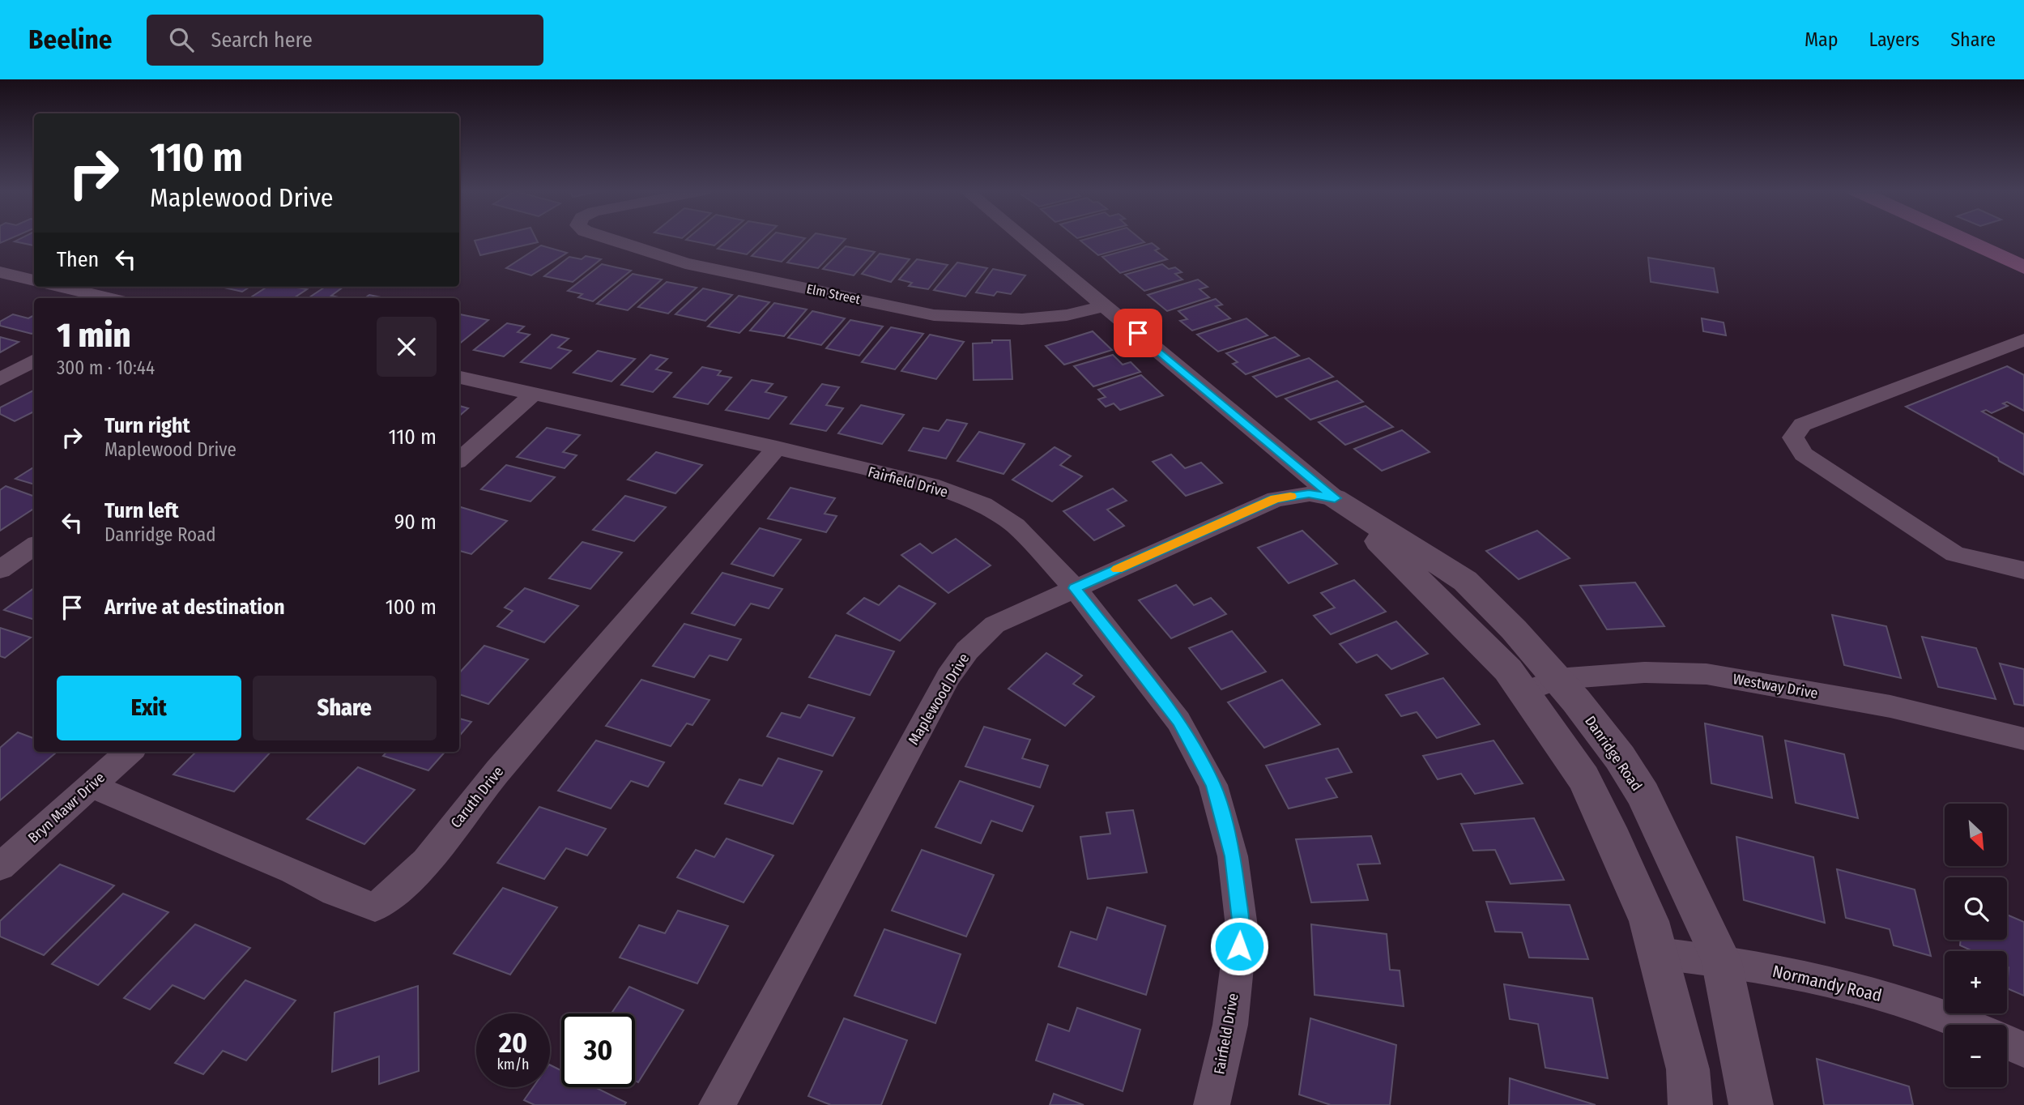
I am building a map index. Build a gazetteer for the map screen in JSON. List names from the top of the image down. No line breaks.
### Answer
{"streets":{"street":["Elm Street","Fairfield Drive","Westway Drive","Maplewood Drive","Danridge Road","Caruth Drive","Bryn Mawr Drive","Normandy Road"]},"crossings":[["Elm Street","Danridge Road"],["Fairfield Drive","Maplewood Drive"],["Fairfield Drive","Caruth Drive"],["Westway Drive","Danridge Road"],["Maplewood Drive","Danridge Road"],["Danridge Road","Normandy Road"],["Caruth Drive","Bryn Mawr Drive"]],"north":"bottom right","page":{"header":"Beeline","search":"Search here","nav":["Map","Layers","Share"],"turn":["110 m","Maplewood Drive"],"then":"Then","heading":["1 min","300 m · 10:44"],"list":[{"name":"Turn right","note":"Maplewood Drive","value":"110 m"},{"name":"Turn left","note":"Danridge Road","value":"90 m"},{"name":"Arrive at destination","value":"100 m"}],"buttons":["Exit","Share"],"map_buttons":["+","−"],"speed":"20 km/h","limit":"30"}}
